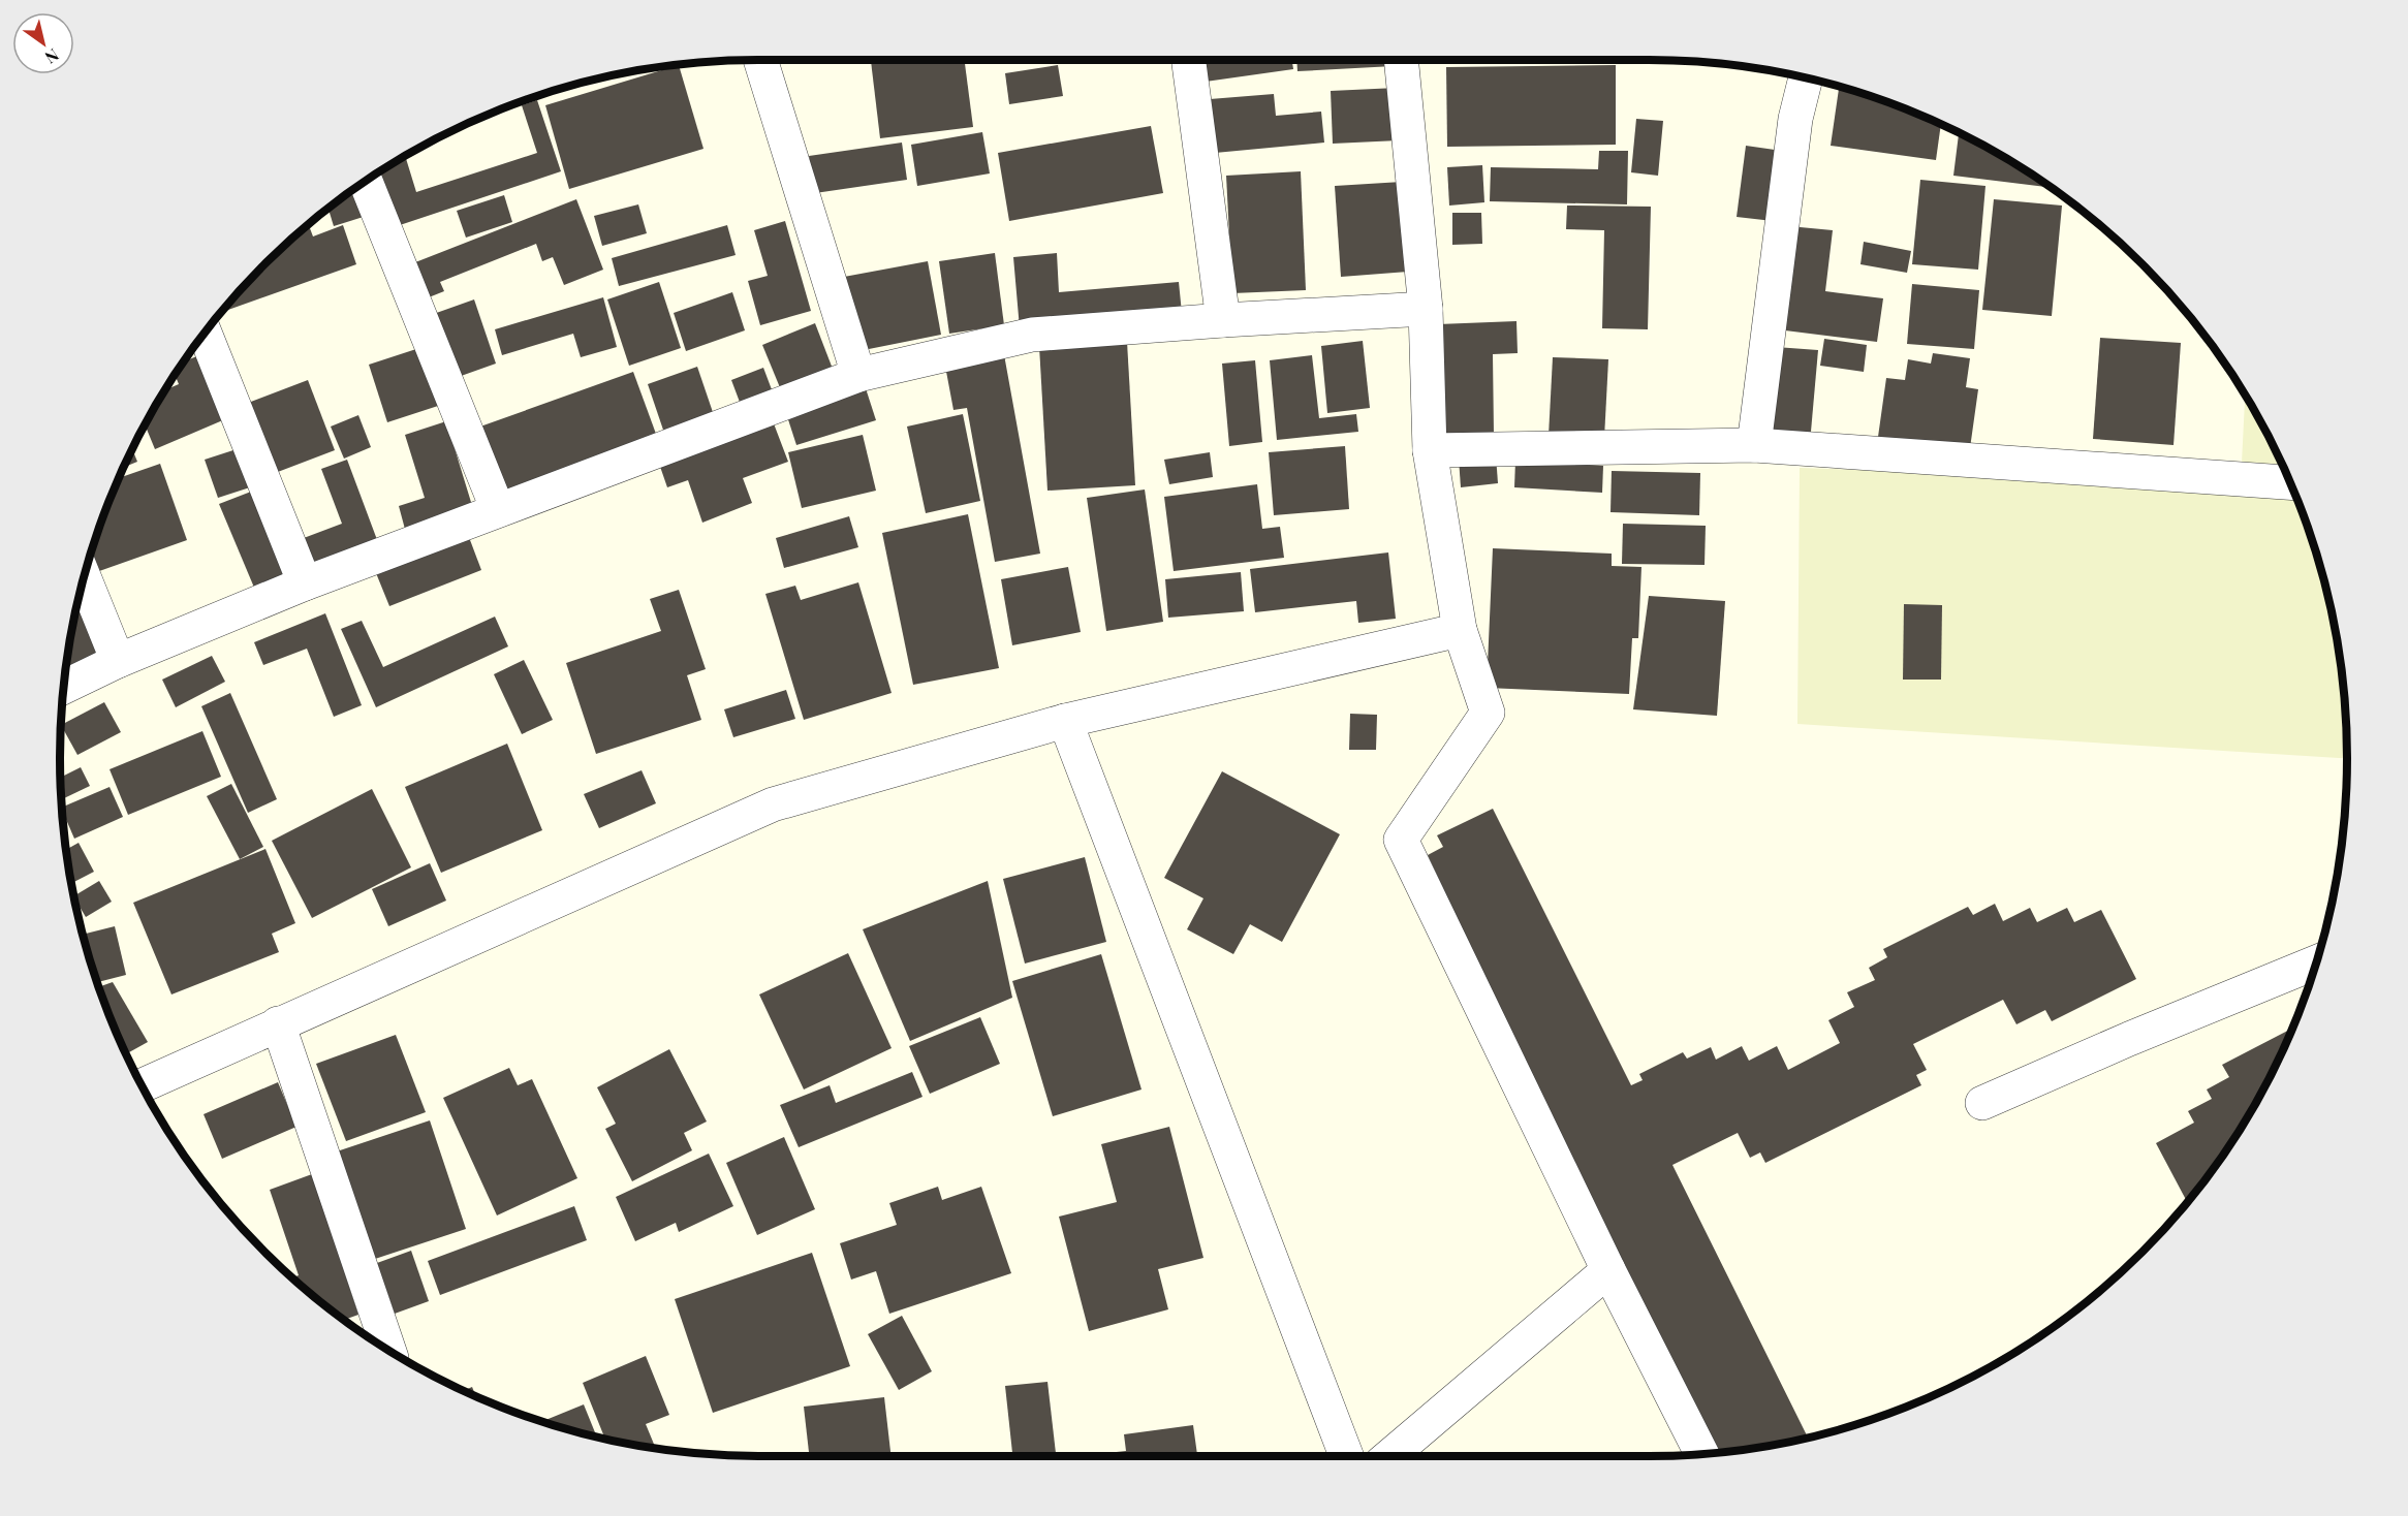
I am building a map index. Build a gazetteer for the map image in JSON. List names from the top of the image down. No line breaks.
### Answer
{"north":"bottom right"}
